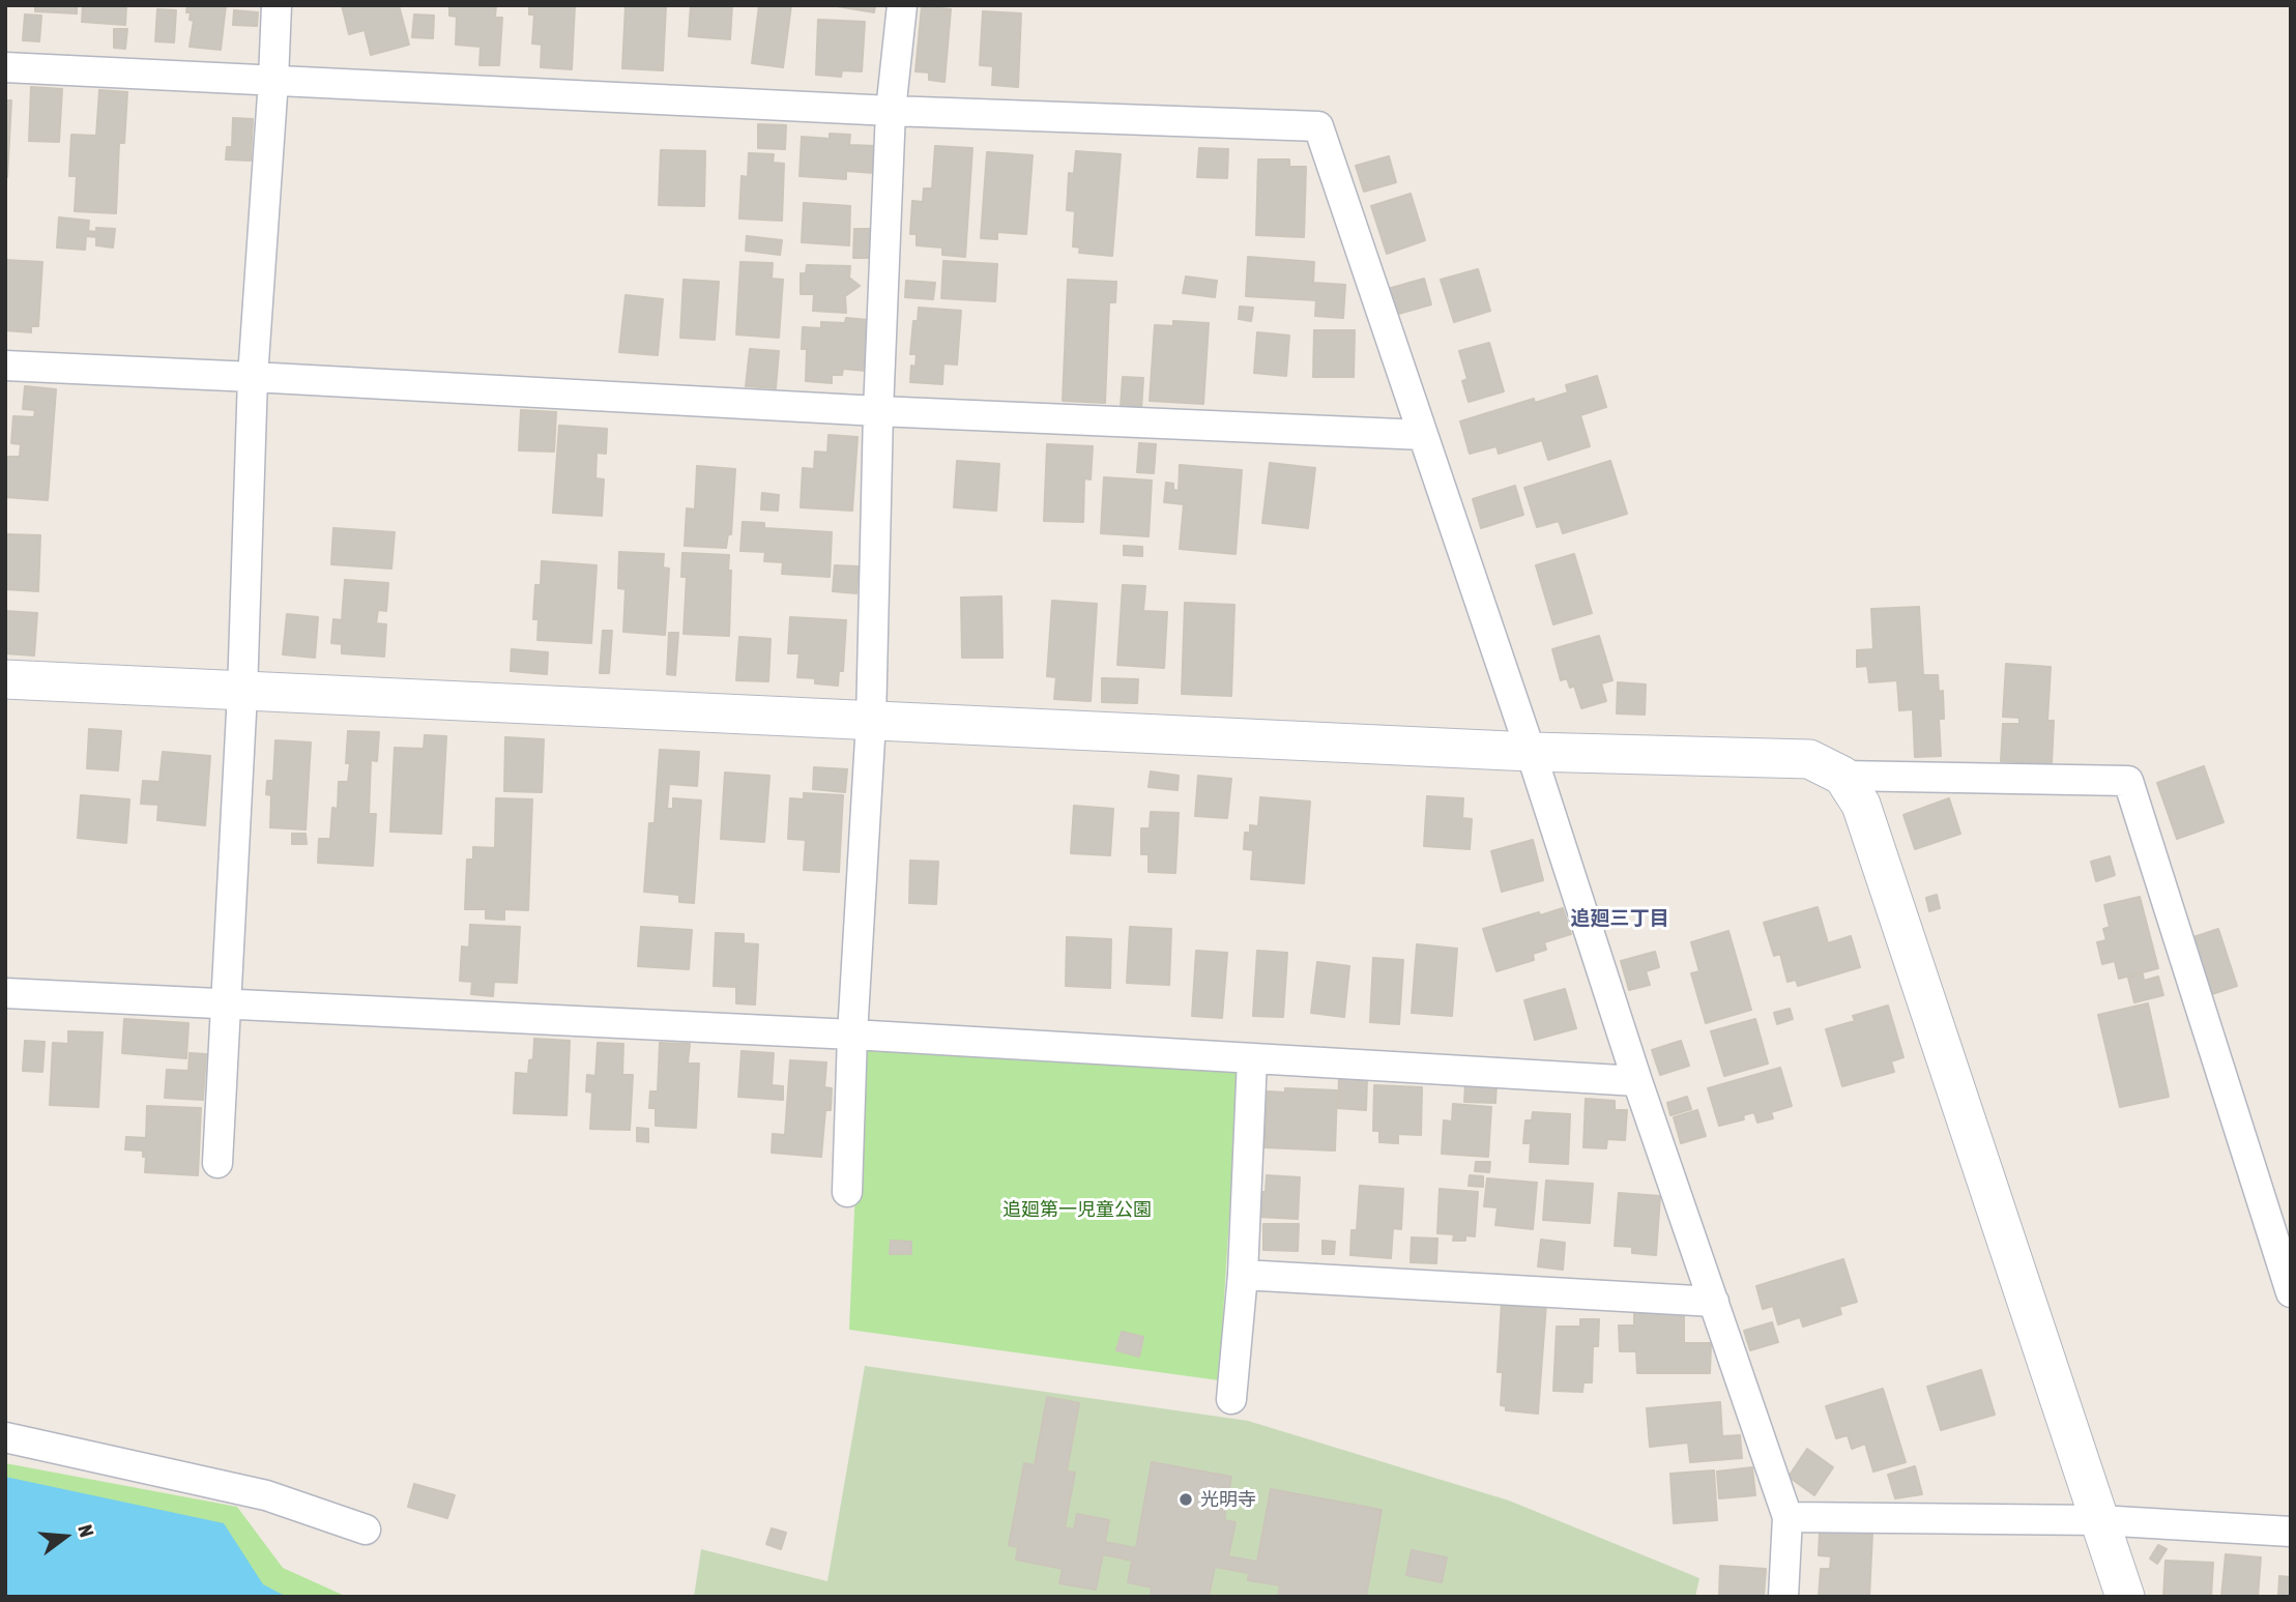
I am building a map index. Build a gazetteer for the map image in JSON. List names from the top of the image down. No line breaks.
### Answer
{"districts":["追廻三丁目"],"parks":["追廻第一児童公園"],"places":["光明寺"],"north":"right"}
